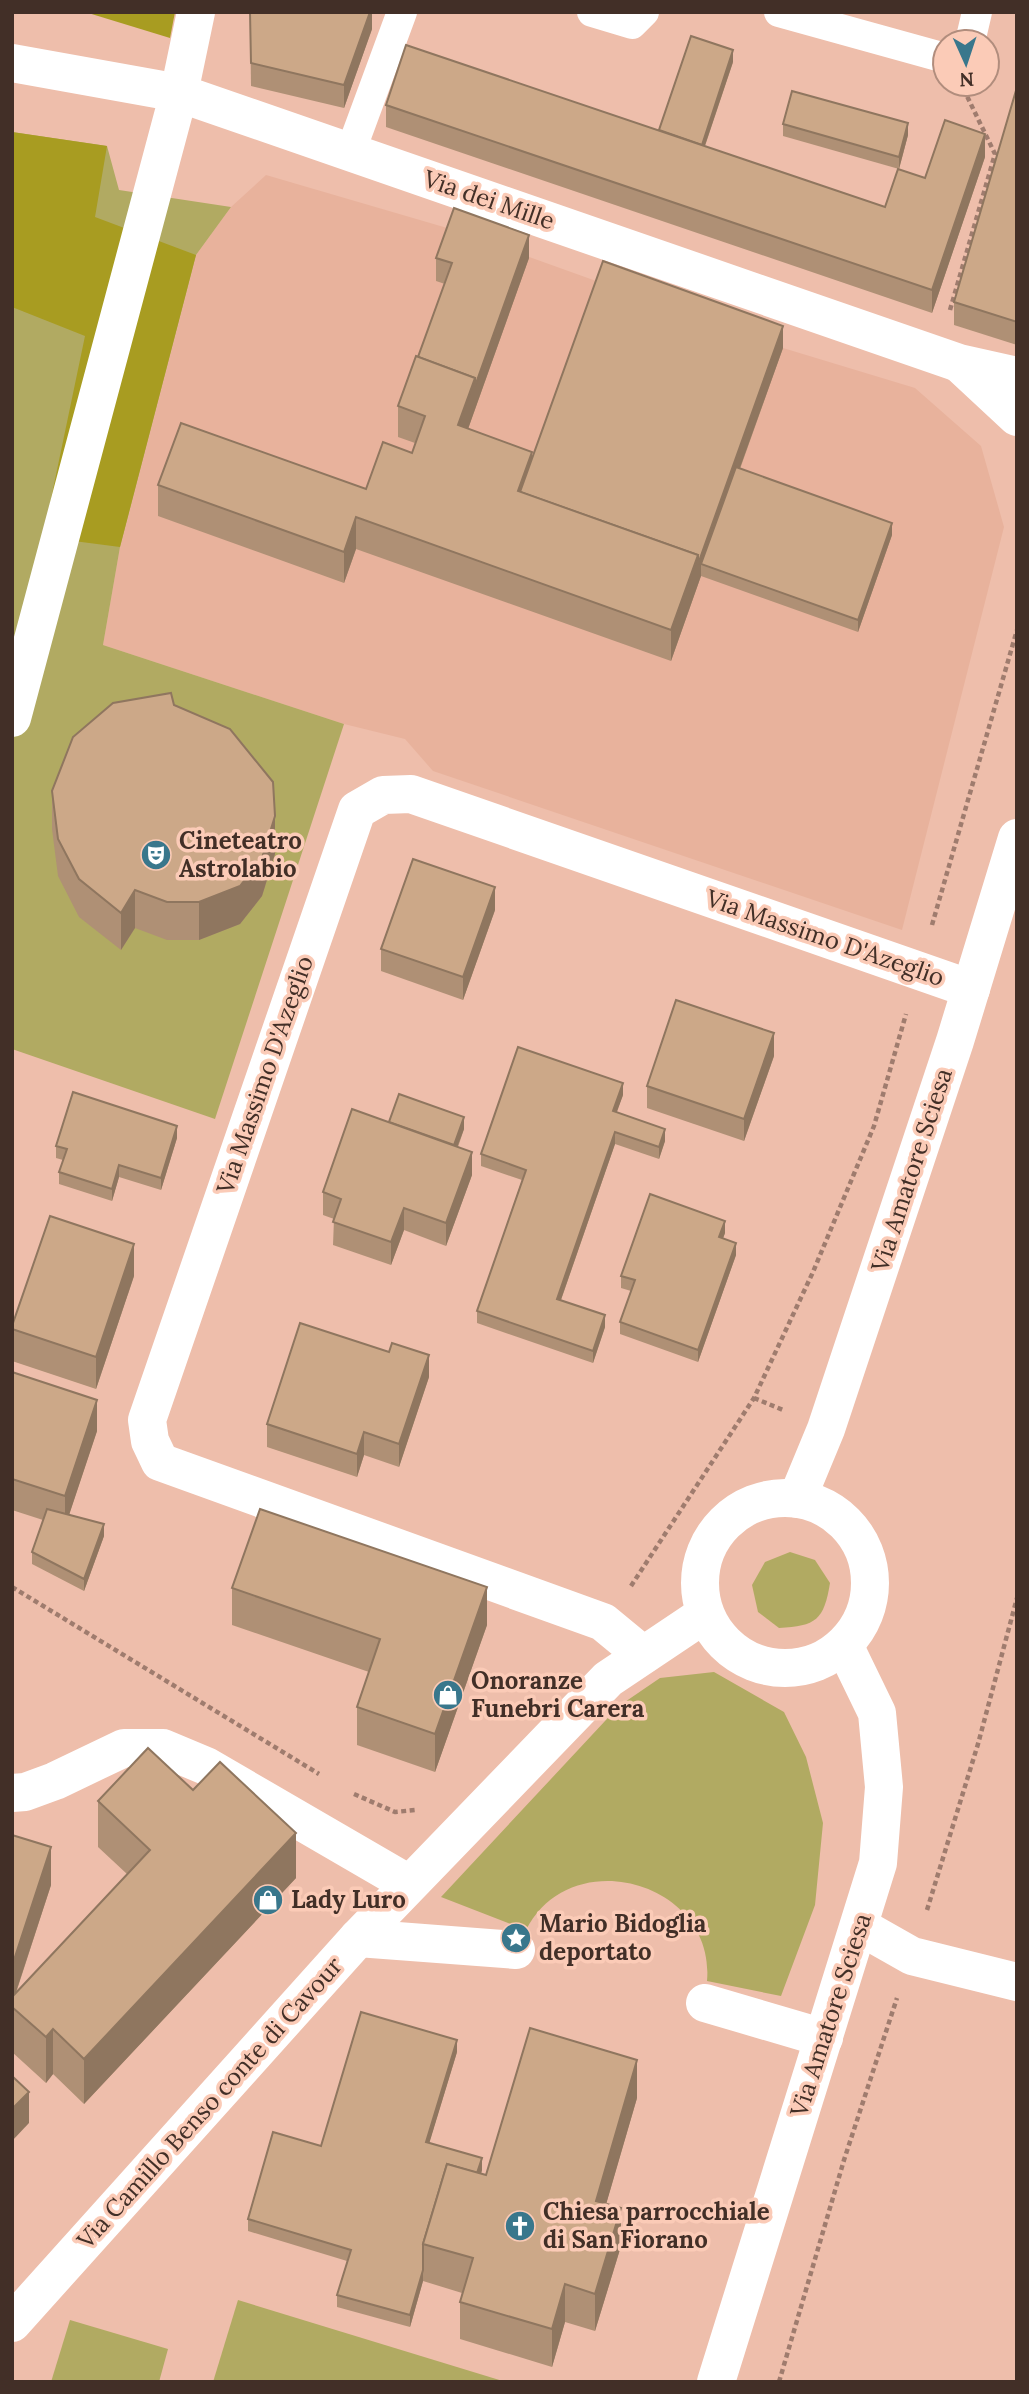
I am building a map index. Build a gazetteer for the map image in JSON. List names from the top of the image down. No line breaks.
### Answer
{"streets":{"street":["Via dei Mille","Via Massimo D'Azeglio","Via Amatore Sciesa","Via Camillo Benso conte di Cavour"]},"crossings":[["Via Massimo D'Azeglio","Via Amatore Sciesa"],["Via Massimo D'Azeglio","Via Camillo Benso conte di Cavour"],["Via Amatore Sciesa","Via Camillo Benso conte di Cavour"]],"places":{"theatre":["Cineteatro Astrolabio"],"shop":["Onoranze Funebri Carera","Lady Luro"],"place":["Mario Bidoglia deportato"],"church":["Chiesa parrocchiale di San Fiorano"]},"north":"bottom"}
